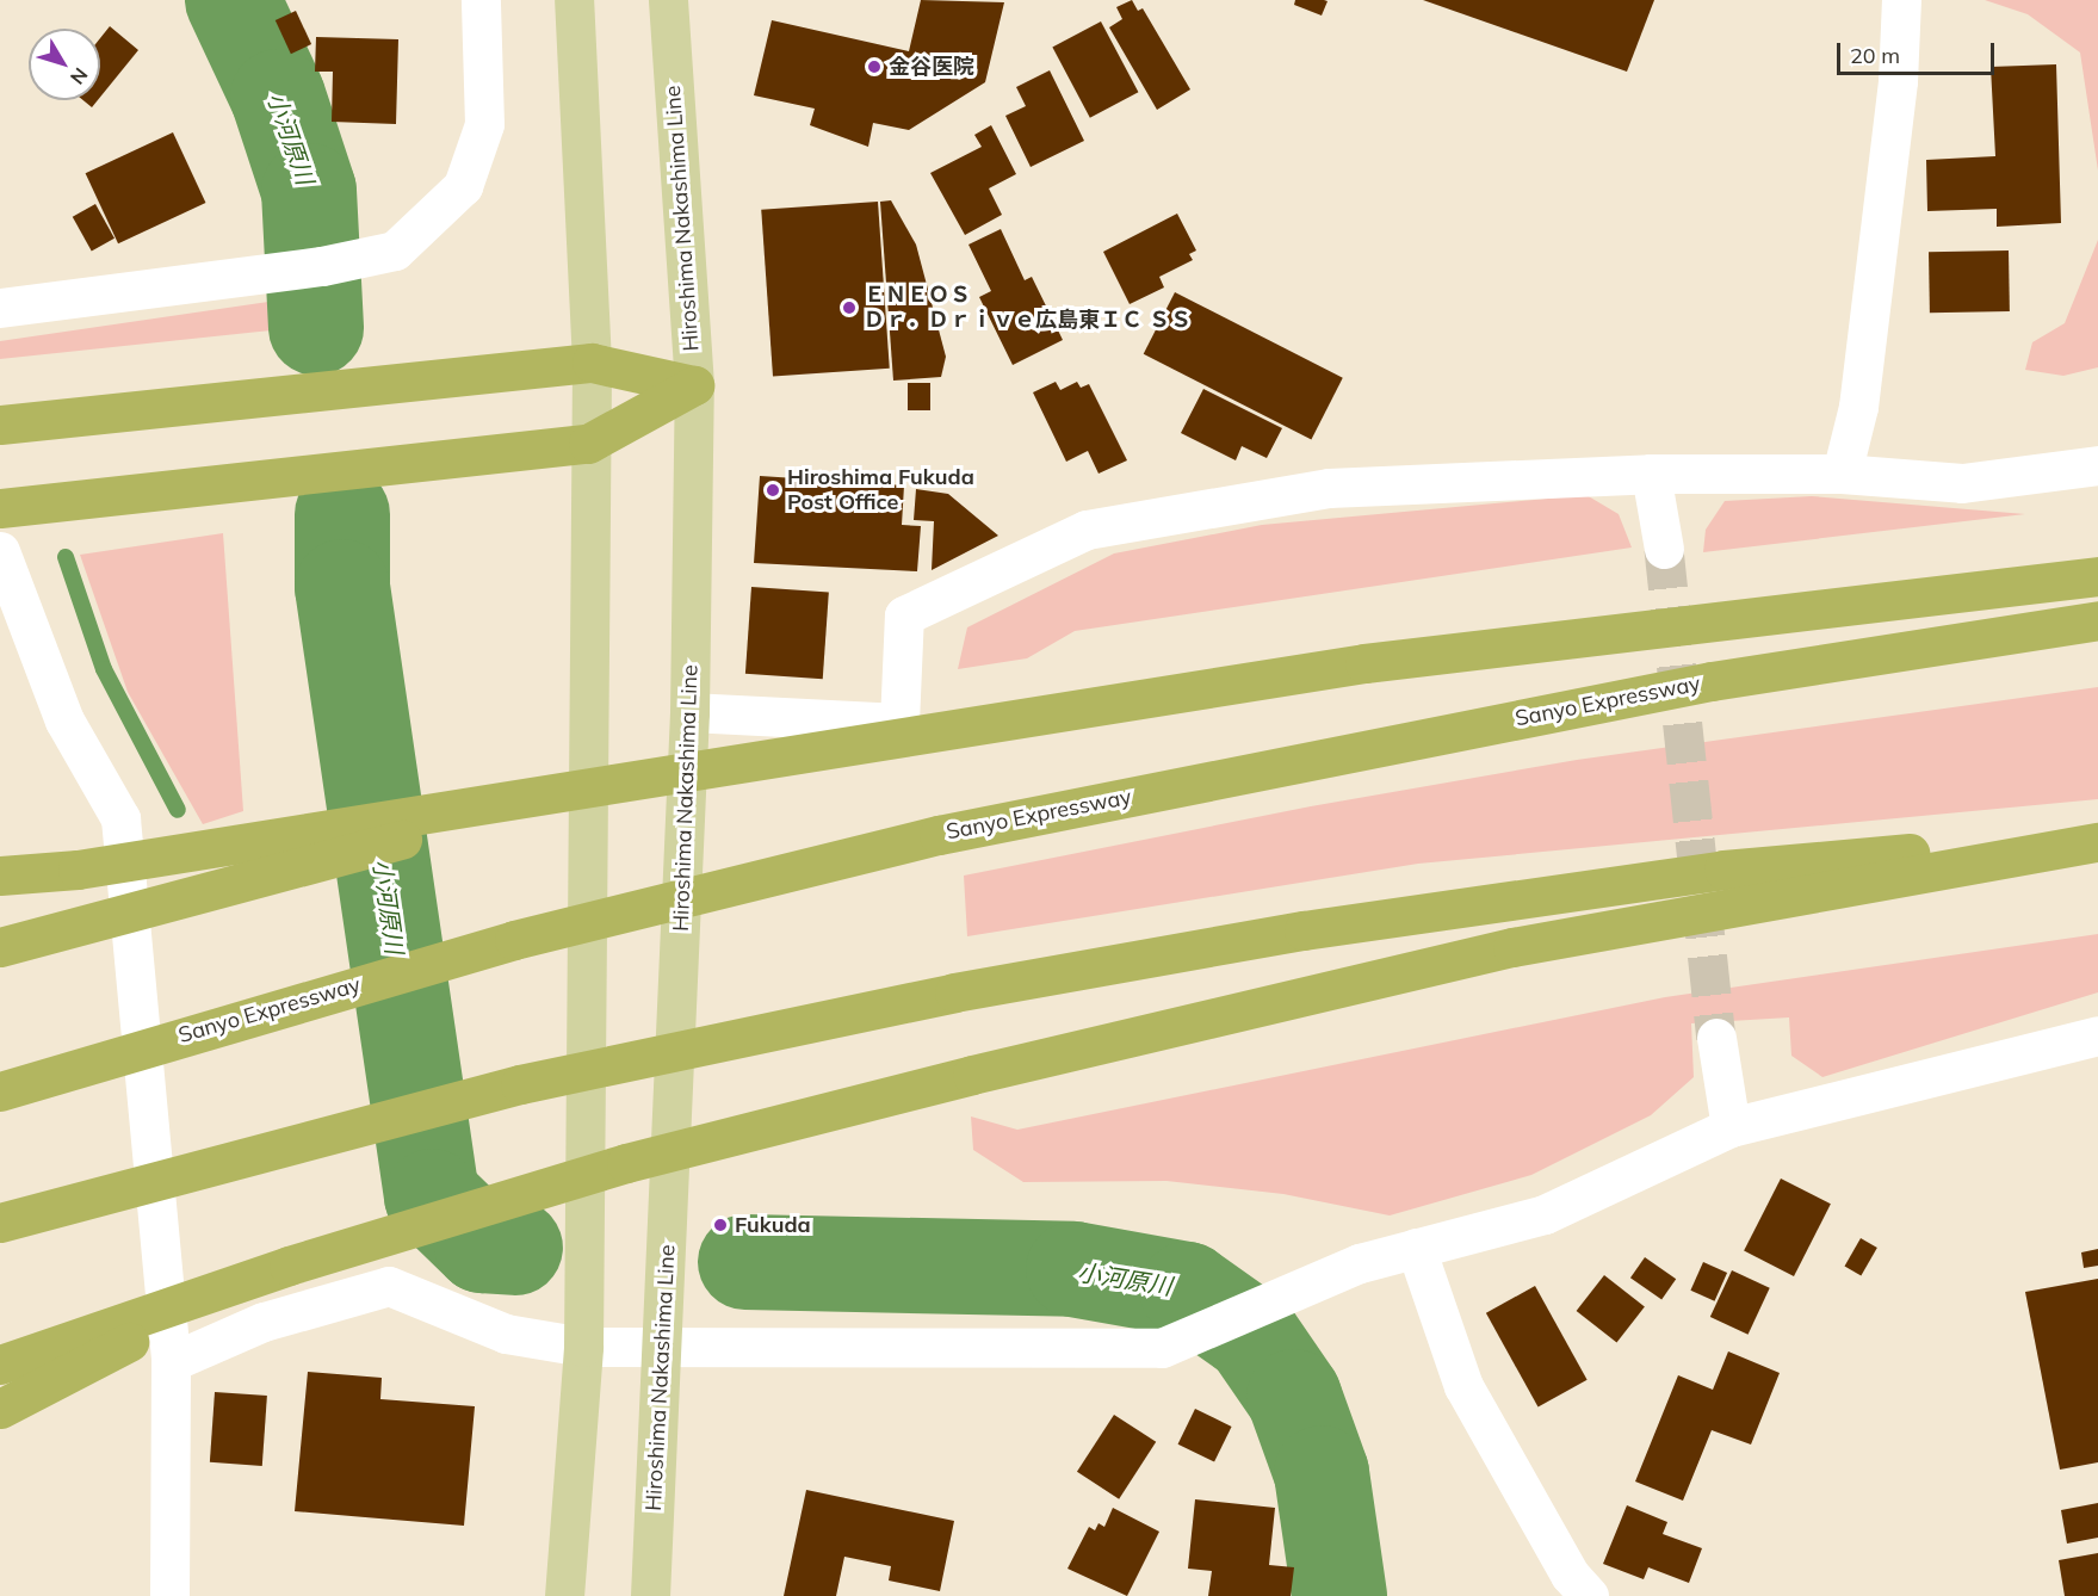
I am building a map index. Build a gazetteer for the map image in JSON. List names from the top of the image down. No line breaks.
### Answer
{"streets":{"highway":["Sanyo Expressway"],"main road":["Hiroshima Nakashima Line"]},"water":["小河原川"],"places":["金谷医院","ＥＮＥＯＳ Ｄｒ．Ｄｒｉｖｅ広島東ＩＣ ＳＳ","Hiroshima Fukuda Post Office","Fukuda"],"scale_bar":"20 m","north":"bottom right"}
